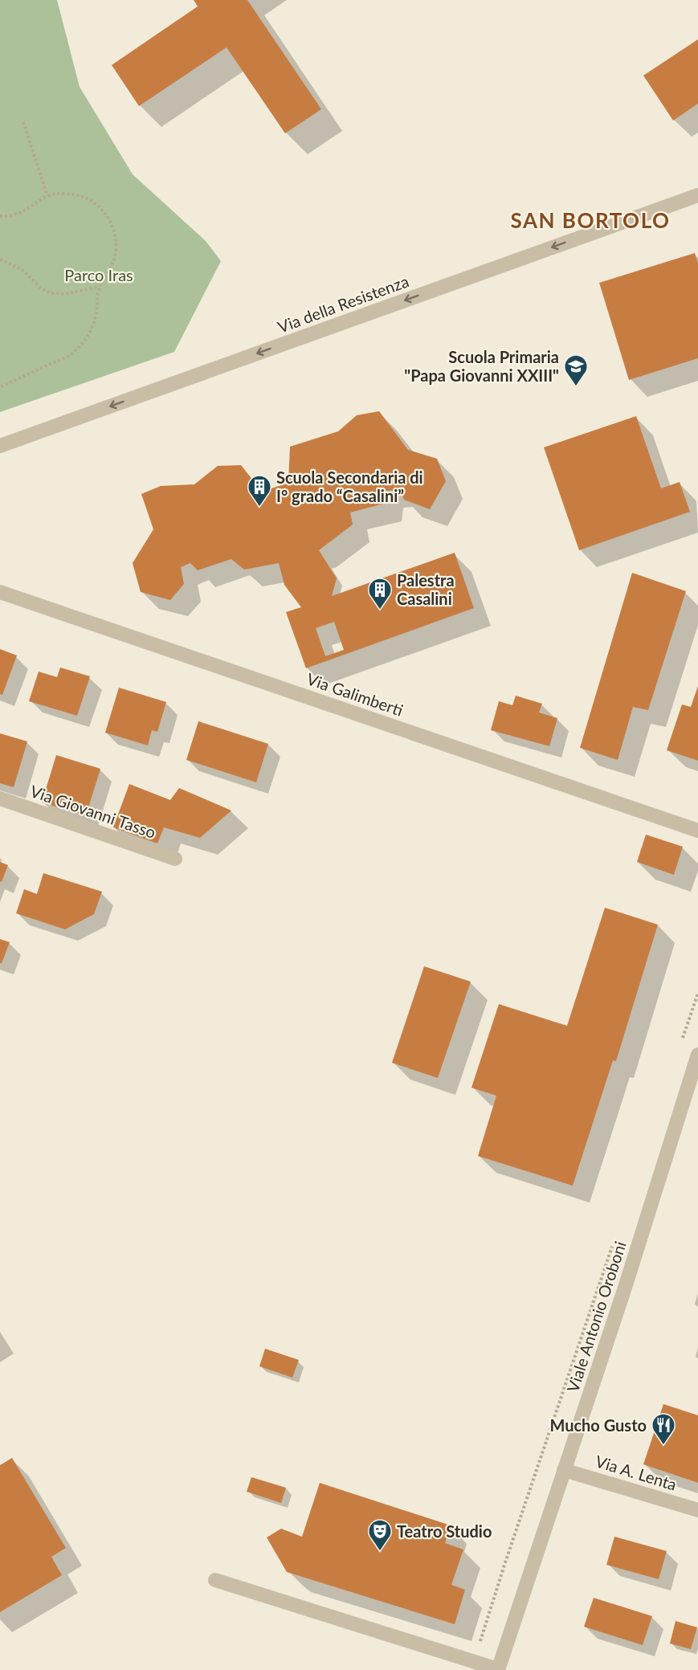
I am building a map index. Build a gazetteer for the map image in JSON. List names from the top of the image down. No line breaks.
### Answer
{"streets":{"street":["Via della Resistenza","Via Galimberti","Via Giovanni Tasso","Viale Antonio Oroboni","Via A. Lenta"]},"crossings":[["Viale Antonio Oroboni","Via A. Lenta"]],"one_way":["Via della Resistenza"],"districts":["SAN BORTOLO"],"parks":["Parco Iras"],"places":{"school or university":["Scuola Primaria \"Papa Giovanni XXIII\""],"building":["Scuola Secondaria di I° grado “Casalini”","Palestra Casalini"],"restaurant":["Mucho Gusto"],"theatre":["Teatro Studio"]}}
